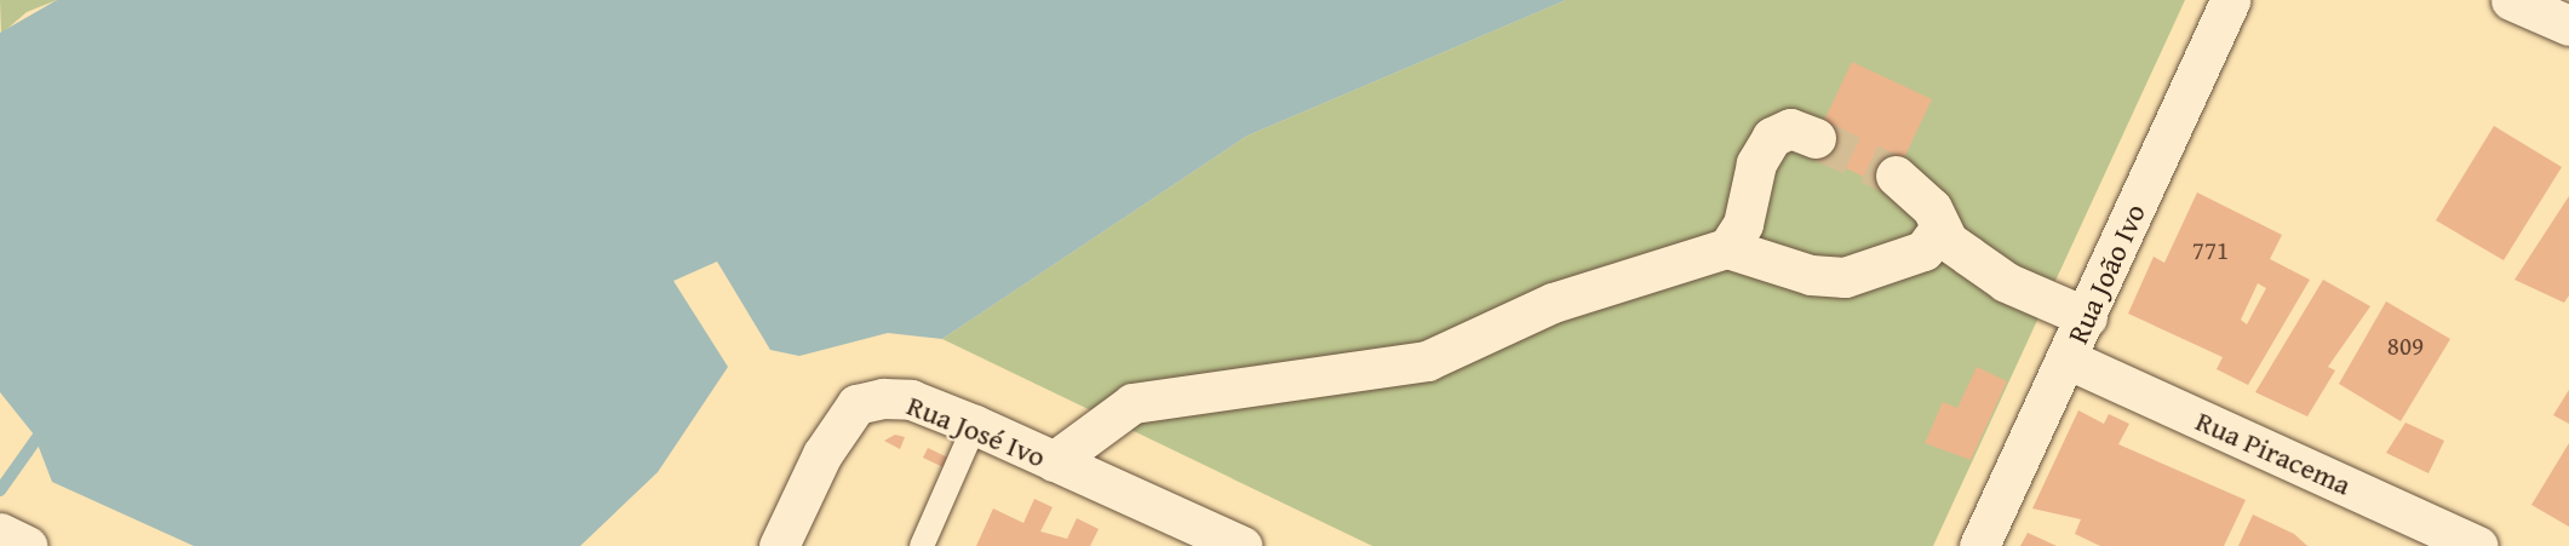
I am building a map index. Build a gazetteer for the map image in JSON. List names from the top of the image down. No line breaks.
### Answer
{"streets":{"street":["Rua João Ivo","Rua José Ivo","Rua Piracema"]},"crossings":[["Rua João Ivo","Rua Piracema"]],"house_numbers":["771","809"]}
